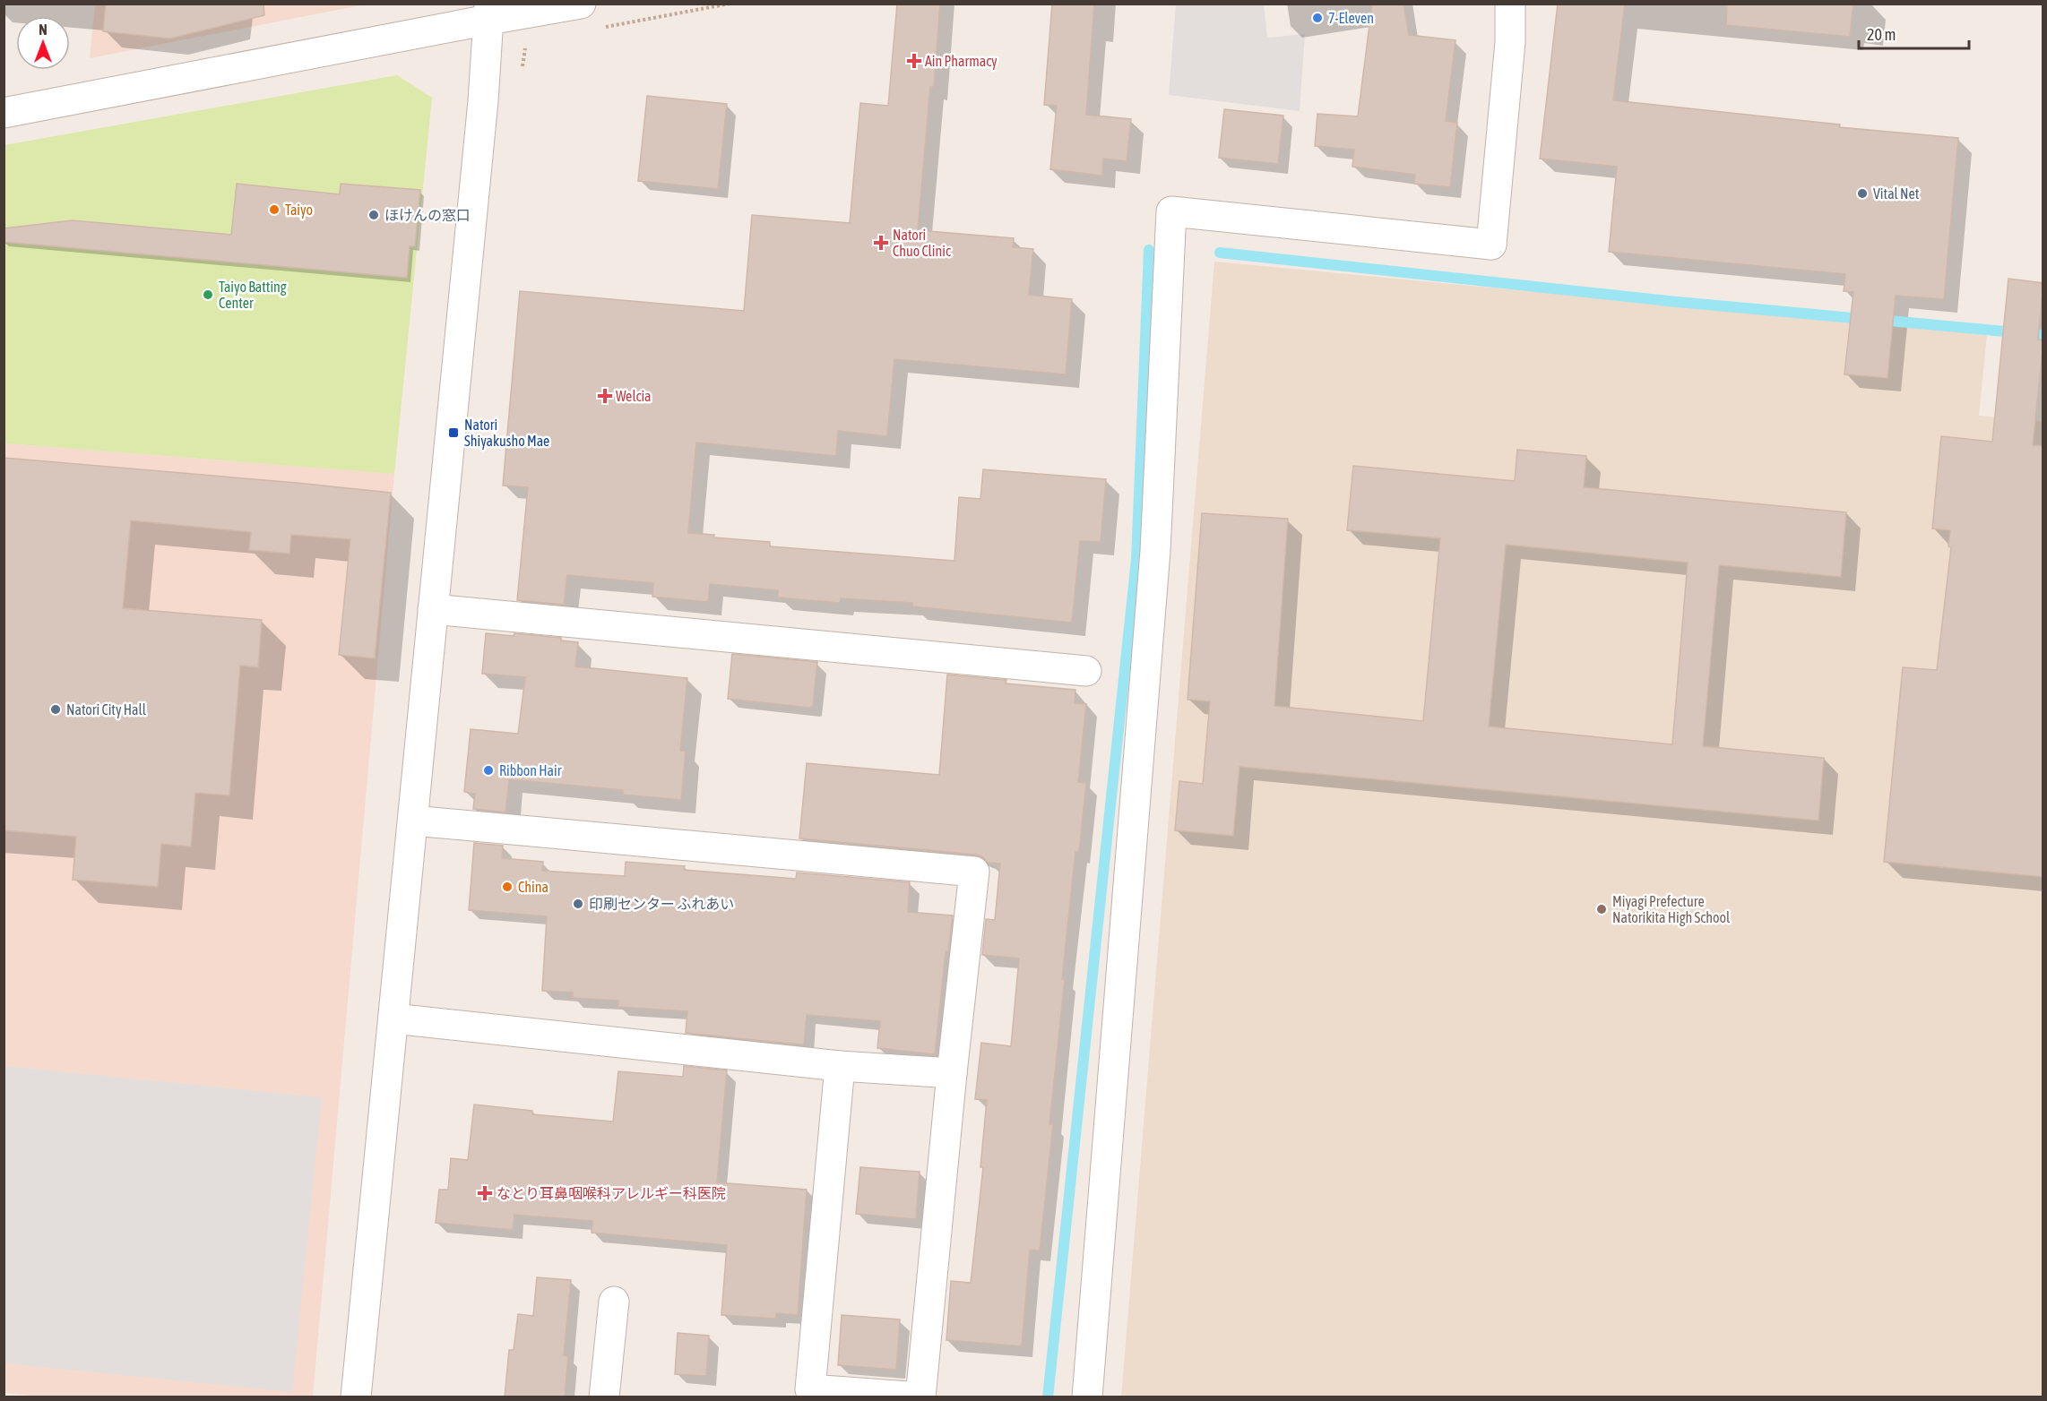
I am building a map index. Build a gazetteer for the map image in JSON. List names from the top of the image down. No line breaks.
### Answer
{"places":{"other":["7-Eleven","Vital Net","Taiyo","ほけんの窓口","Taiyo Batting Center","Natori City Hall","Ribbon Hair","China","印刷センター ふれあい","Miyagi Prefecture Natorikita High School"],"health":["Ain Pharmacy","Natori Chuo Clinic","Welcia","なとり耳鼻咽喉科アレルギー科医院"],"transit":["Natori Shiyakusho Mae"]},"scale_bar":"20 m","north":"top"}
